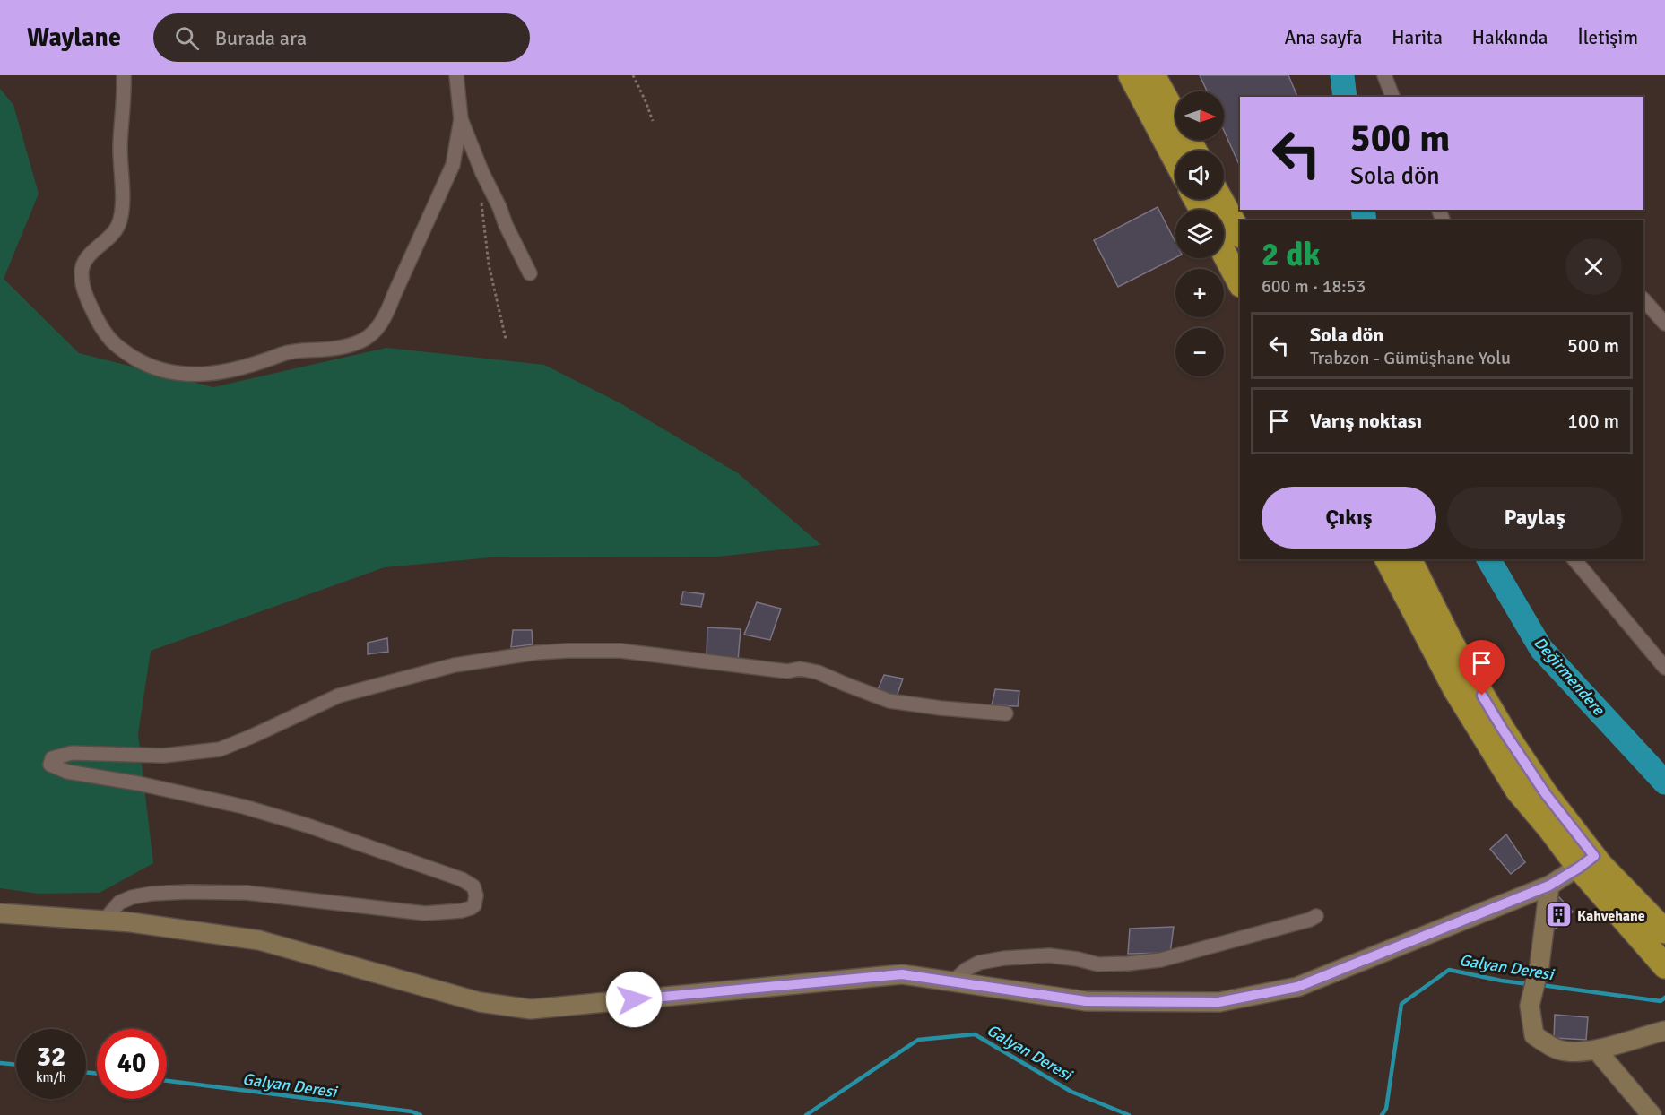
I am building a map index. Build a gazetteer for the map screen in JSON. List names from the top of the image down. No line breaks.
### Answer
{"water":["Değirmendere","Galyan Deresi"],"places":{"building":["Kahvehane"]},"north":"right","page":{"header":"Waylane","search":"Burada ara","nav":["Ana sayfa","Harita","Hakkında","İletişim"],"map_buttons":["+","−"],"turn":["500 m","Sola dön"],"heading":["2 dk","600 m · 18:53"],"list":[{"name":"Sola dön","note":"Trabzon - Gümüşhane Yolu","value":"500 m"},{"name":"Varış noktası","value":"100 m"}],"buttons":["Çıkış","Paylaş"],"speed":"32 km/h","limit":"40"}}
